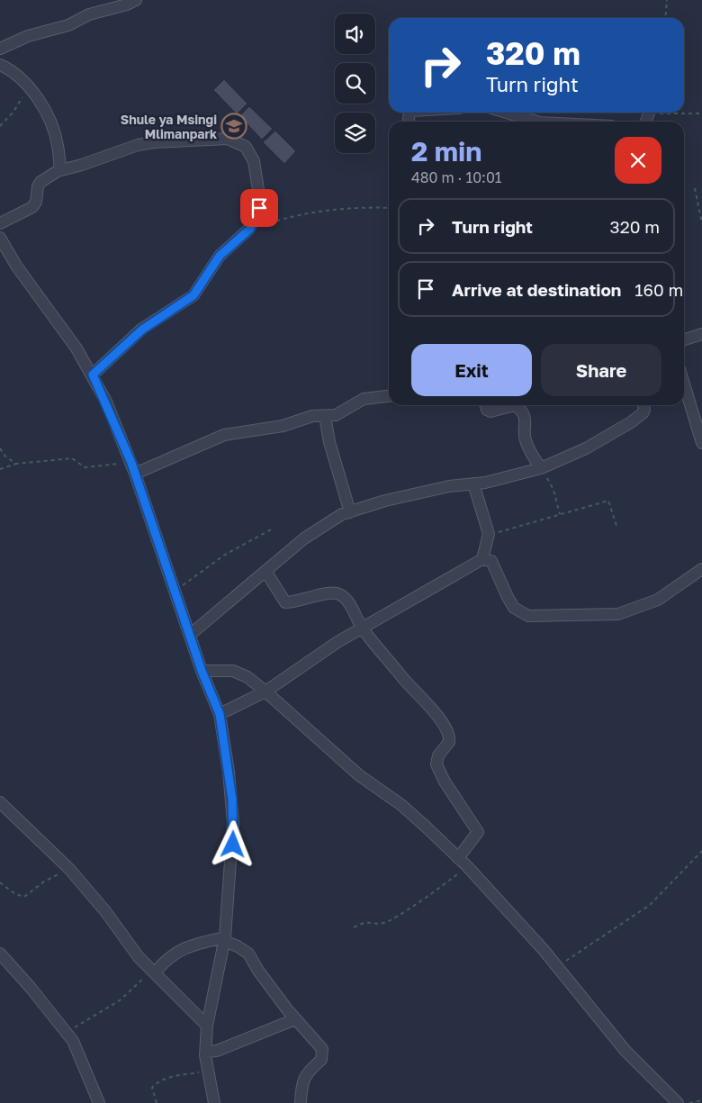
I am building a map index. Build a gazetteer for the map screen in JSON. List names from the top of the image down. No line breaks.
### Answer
{"places":{"school or university":["Shule ya Msingi Mlimanpark"]},"page":{"turn":["320 m","Turn right"],"heading":["2 min","480 m · 10:01"],"list":[{"name":"Turn right","value":"320 m"},{"name":"Arrive at destination","value":"160 m"}],"buttons":["Exit","Share"]}}
